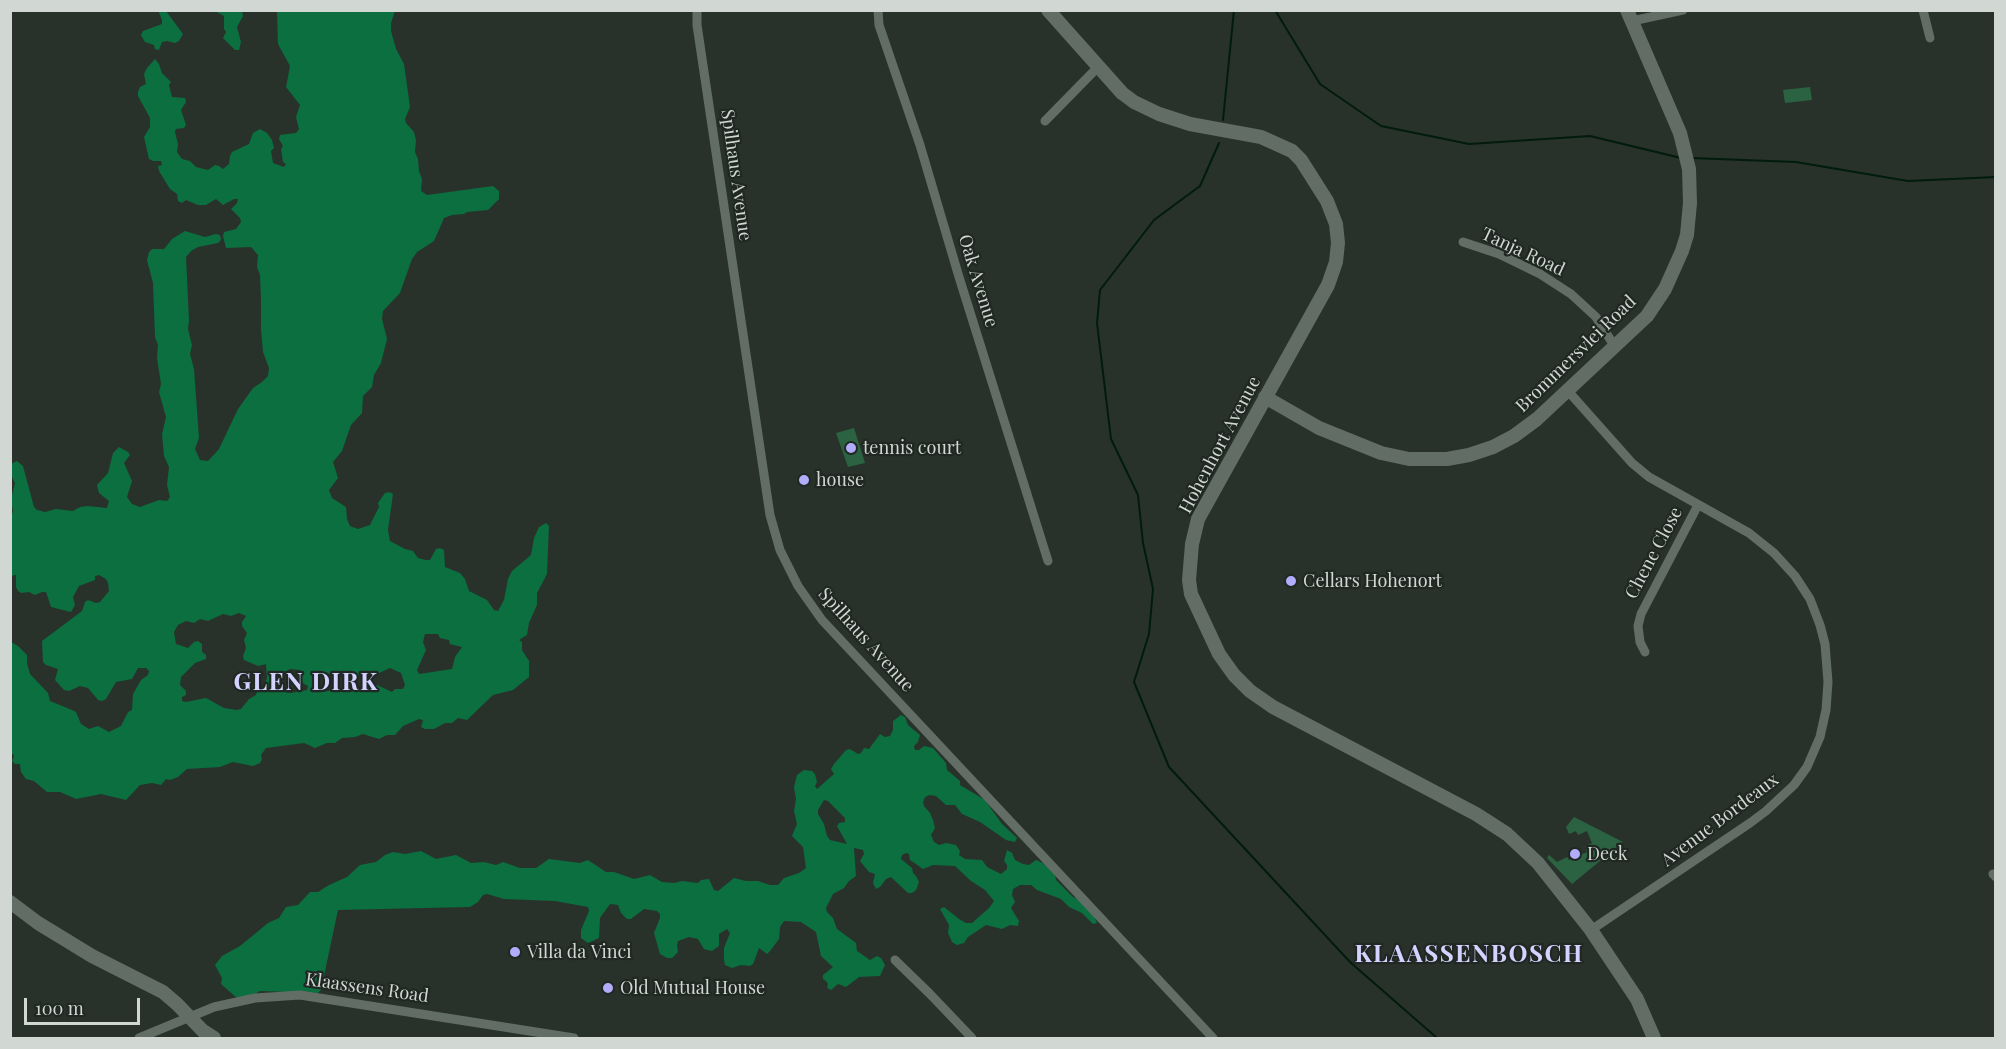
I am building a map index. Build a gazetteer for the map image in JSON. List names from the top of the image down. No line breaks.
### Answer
{"streets":{"street":["Spilhaus Avenue","Tanja Road","Oak Avenue","Brommersvlei Road","Hohenhort Avenue","Chene Close","Avenue Bordeaux","Klaassens Road"]},"crossings":[["Tanja Road","Brommersvlei Road"],["Brommersvlei Road","Hohenhort Avenue"],["Brommersvlei Road","Avenue Bordeaux"],["Hohenhort Avenue","Avenue Bordeaux"],["Chene Close","Avenue Bordeaux"]],"districts":["GLEN DIRK","KLAASSENBOSCH"],"places":["tennis court","house","Cellars Hohenort","Deck","Villa da Vinci","Old Mutual House"],"scale_bar":"100 m"}
